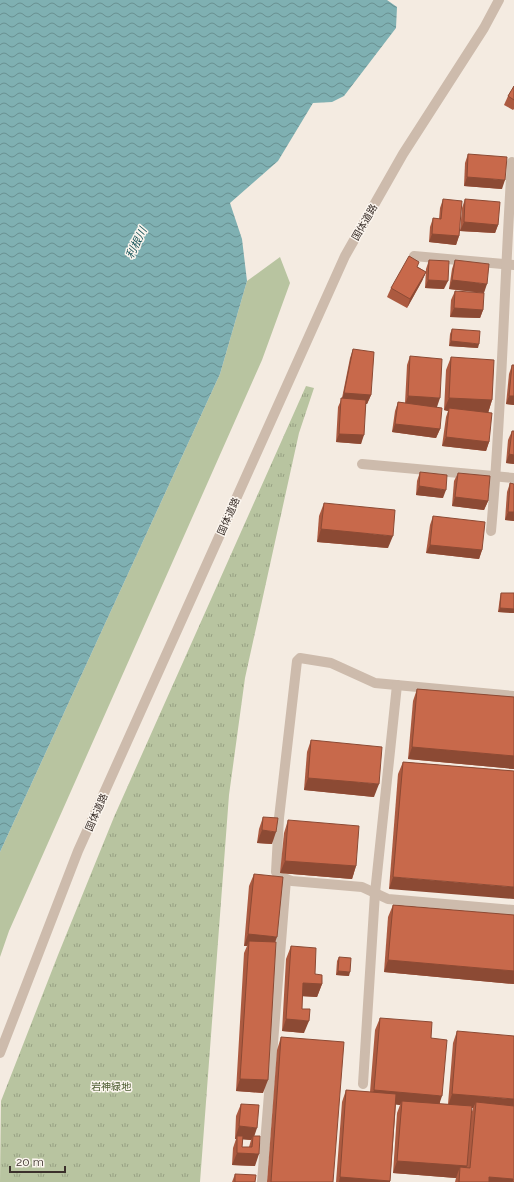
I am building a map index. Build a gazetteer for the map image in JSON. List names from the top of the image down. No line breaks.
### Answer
{"streets":{"street":["国体道路"]},"water":["利根川"],"parks":["岩神緑地"],"scale_bar":"20 m"}
